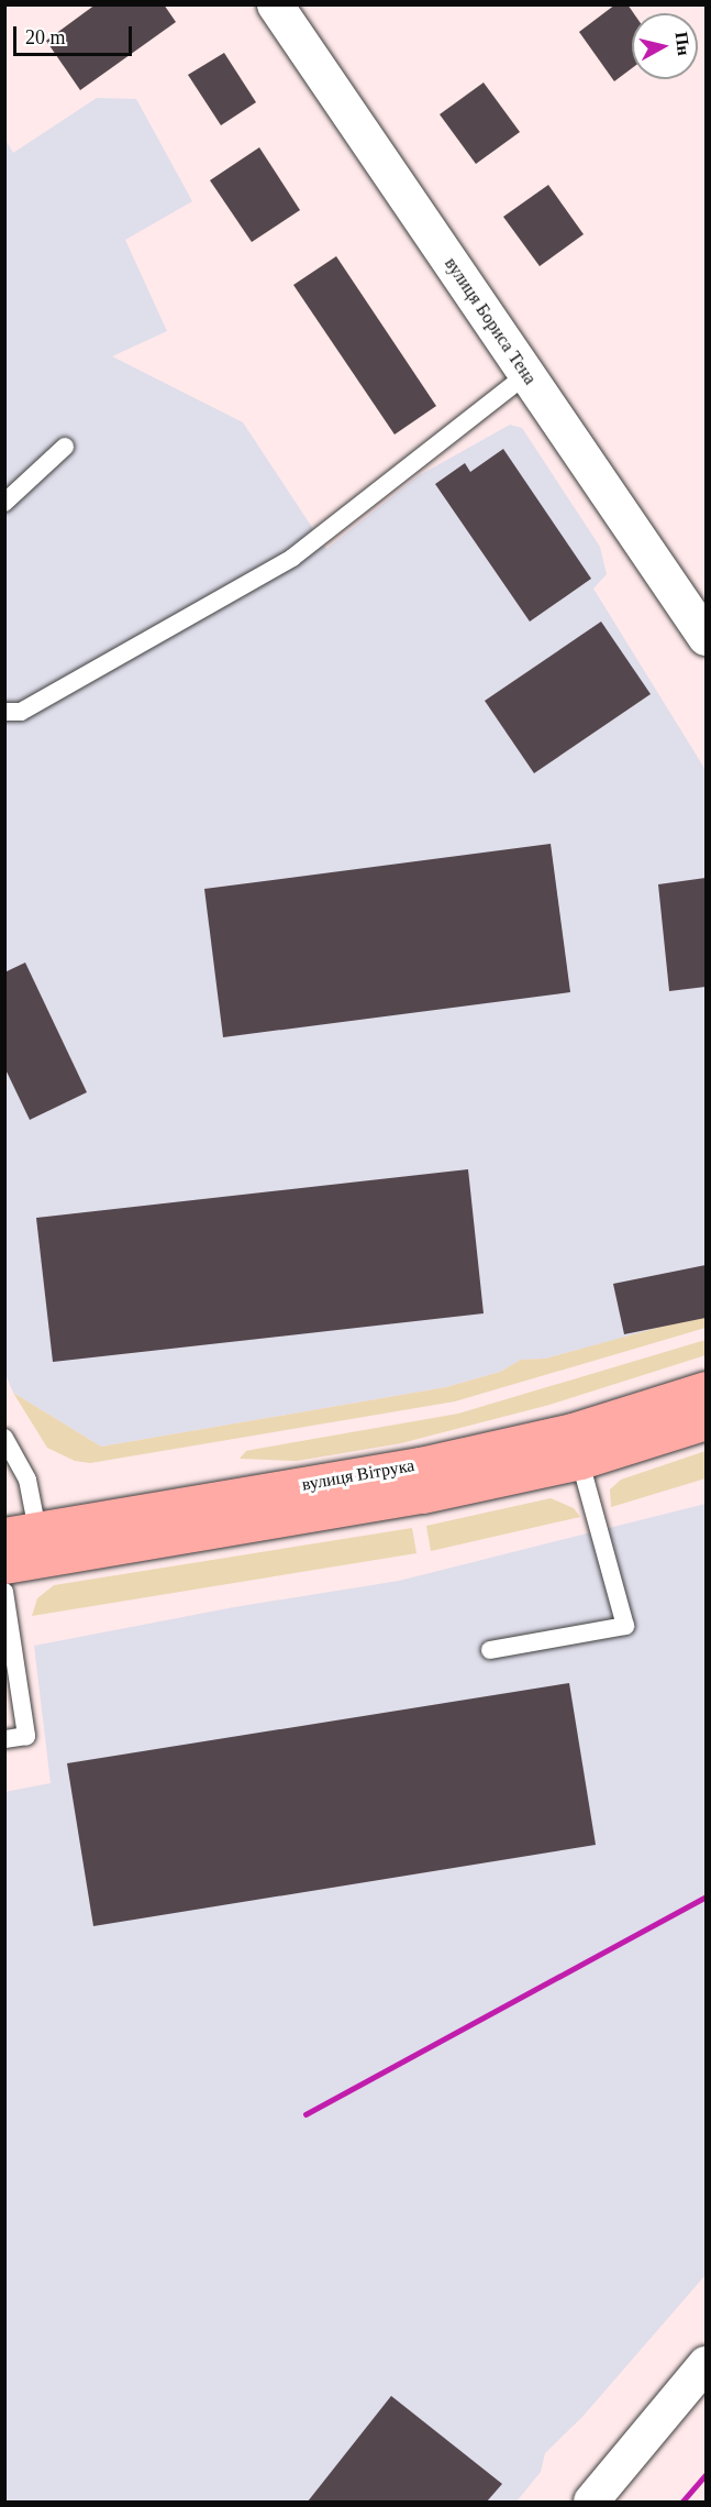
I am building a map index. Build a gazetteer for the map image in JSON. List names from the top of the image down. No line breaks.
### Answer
{"streets":{"main road":["вулиця Вітрука"],"street":["вулиця Бориса Тена"]},"scale_bar":"20 m","north":"right"}
